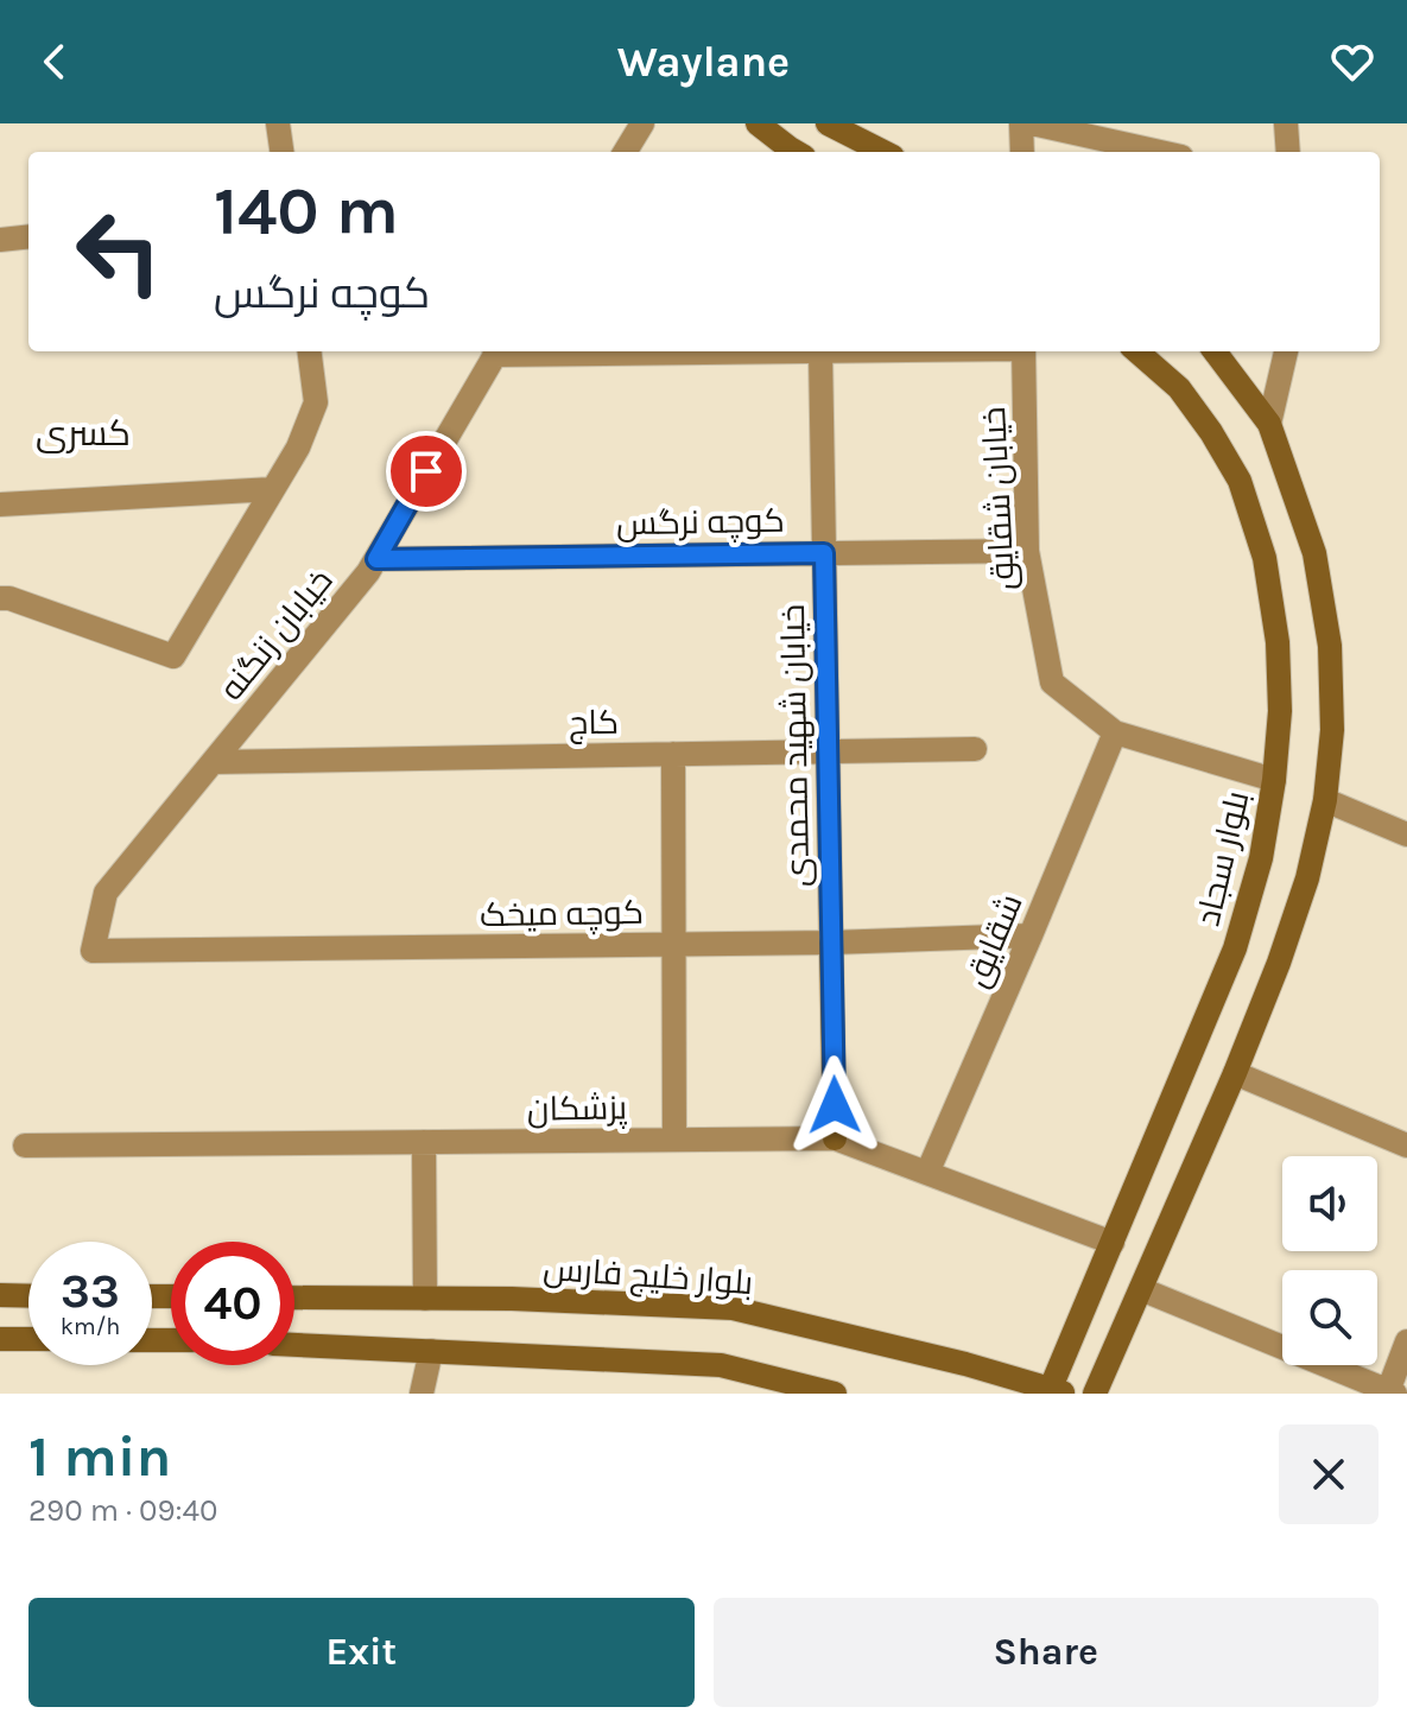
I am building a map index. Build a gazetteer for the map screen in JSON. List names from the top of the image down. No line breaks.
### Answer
{"streets":{"main road":["خیابان شهید محمدی","بلوار سجاد","بلوار خلیج فارس"],"street":["خیابان شقایق","کوچه نرگس","خیابان زنگنه","کاج","کوچه میخک","شقایق","پزشکان"]},"crossings":[["خیابان شقایق","کوچه نرگس"],["خیابان شقایق","بلوار سجاد"],["خیابان شقایق","شقایق"],["کوچه نرگس","خیابان زنگنه"],["کوچه نرگس","خیابان شهید محمدی"],["خیابان زنگنه","کاج"],["خیابان زنگنه","کوچه میخک"],["کاج","خیابان شهید محمدی"],["خیابان شهید محمدی","کوچه میخک"],["خیابان شهید محمدی","پزشکان"],["بلوار سجاد","پزشکان"],["بلوار سجاد","بلوار خلیج فارس"],["کوچه میخک","شقایق"],["شقایق","پزشکان"]],"districts":["کسری"],"page":{"header":"Waylane","turn":["140 m","کوچه نرگس"],"speed":"33 km/h","limit":"40","heading":["1 min","290 m · 09:40"],"buttons":["Exit","Share"]}}
